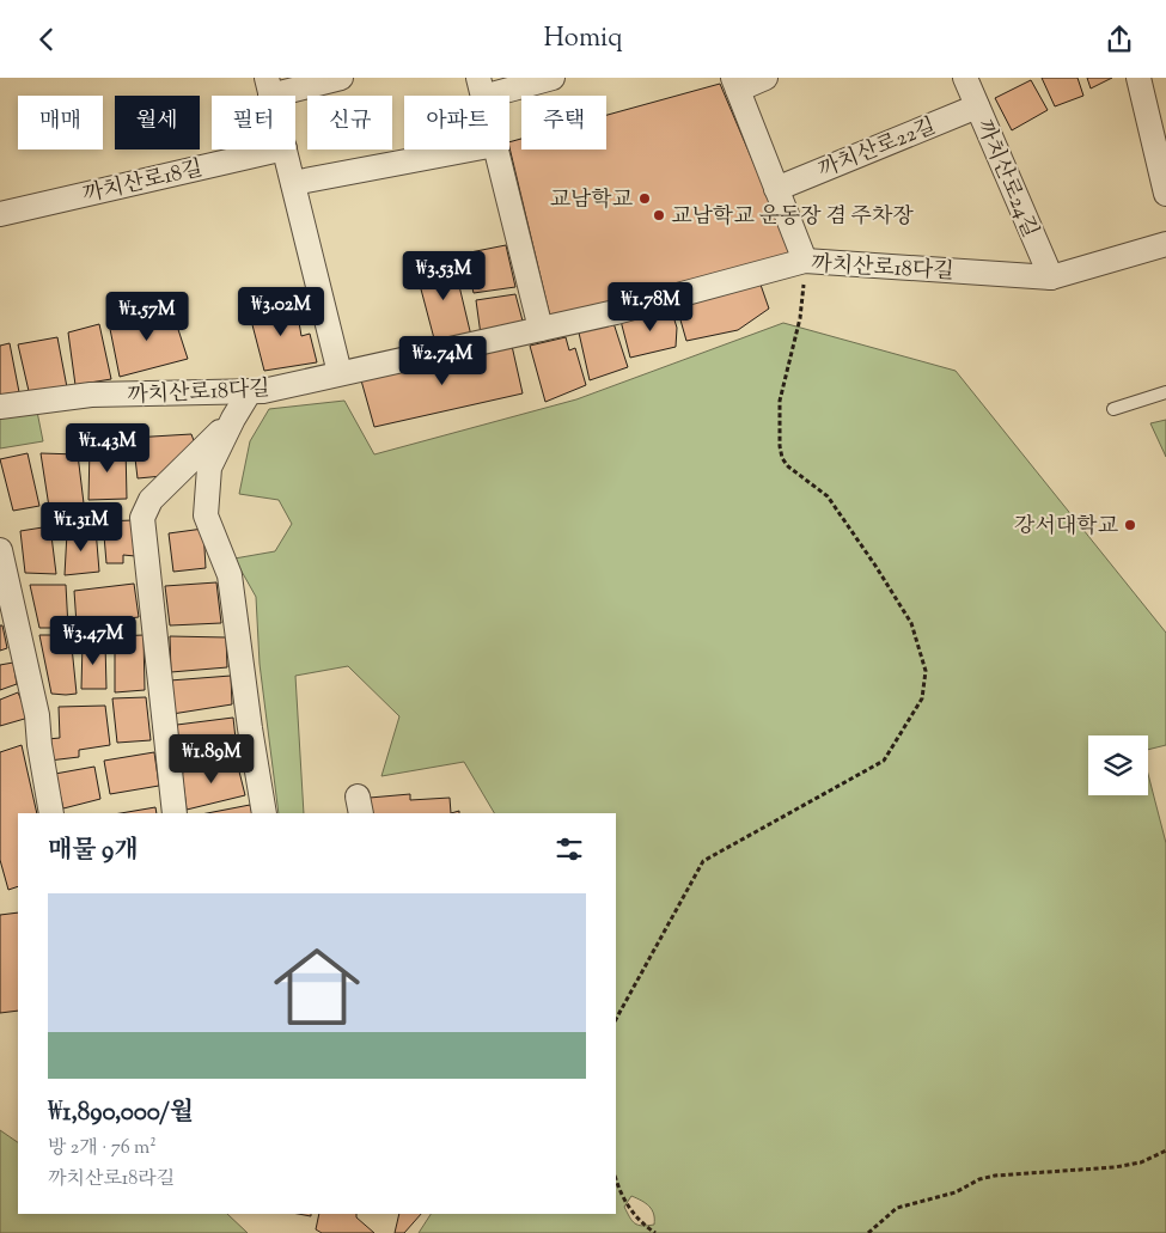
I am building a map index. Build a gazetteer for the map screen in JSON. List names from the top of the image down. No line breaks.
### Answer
{"streets":{"street":["까치산로22길","까치산로24길","까치산로18길","까치산로18다길"]},"crossings":[["까치산로22길","까치산로24길"],["까치산로24길","까치산로18다길"]],"places":["교남학교","교남학교 운동장 겸 주차장","강서대학교"],"page":{"header":"Homiq","chip":["매매","월세","필터","신규","아파트","주택"],"price":["₩3.53M","₩1.78M","₩3.02M","₩1.57M","₩2.74M","₩1.43M","₩1.31M","₩3.47M","₩1.89M"],"heading":"매물 9개","list":[{"name":"₩1,890,000/월","note":"방 2개 · 76 m² · 까치산로18라길"}]}}
